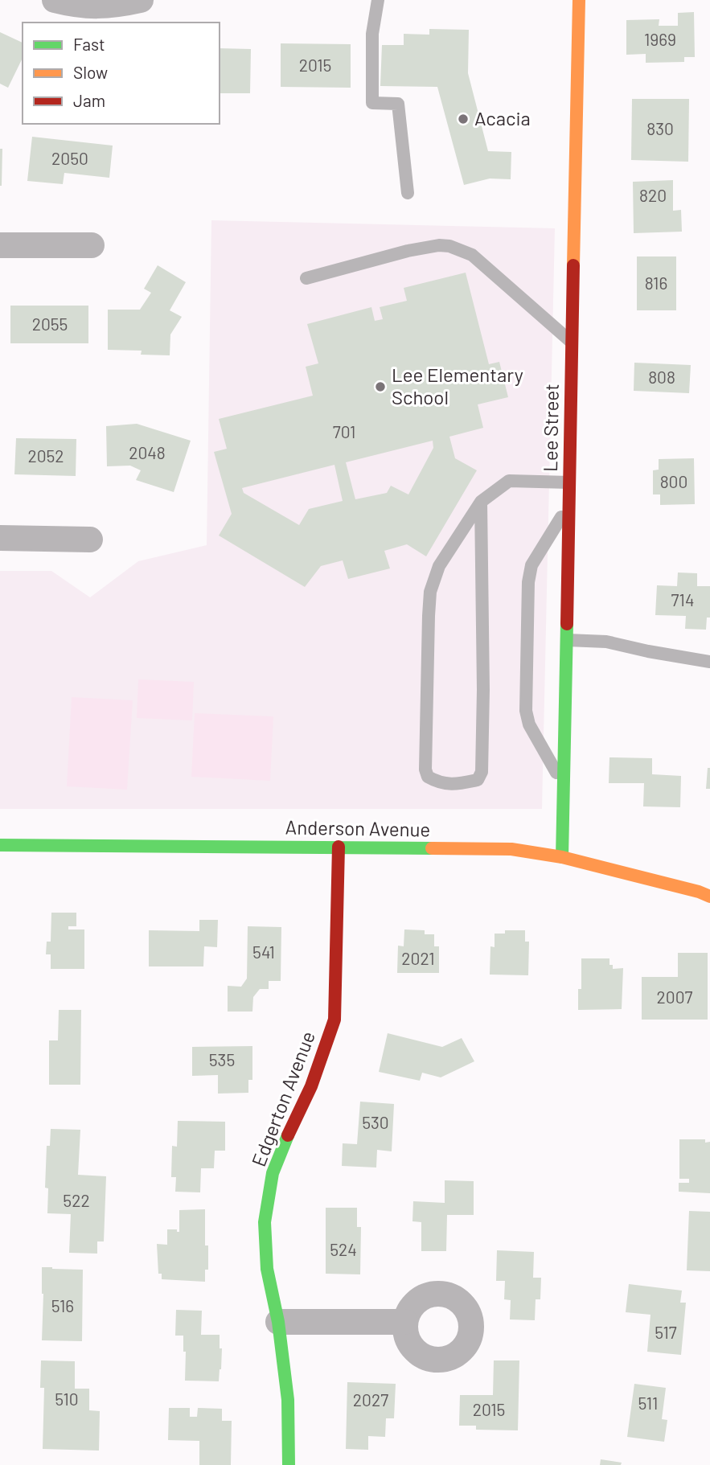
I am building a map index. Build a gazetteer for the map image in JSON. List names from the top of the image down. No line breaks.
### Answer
{"streets":{"street":["Lee Street","Anderson Avenue","Edgerton Avenue"]},"crossings":[["Lee Street","Anderson Avenue"],["Anderson Avenue","Edgerton Avenue"]],"places":["Acacia","Lee Elementary School"],"house_numbers":["1969","2015","830","2050","820","816","2055","808","701","2048","2052","800","714","541","2021","2007","535","530","522","524","516","517","510","2027","511","2015"],"legend":["Fast","Slow","Jam"]}
